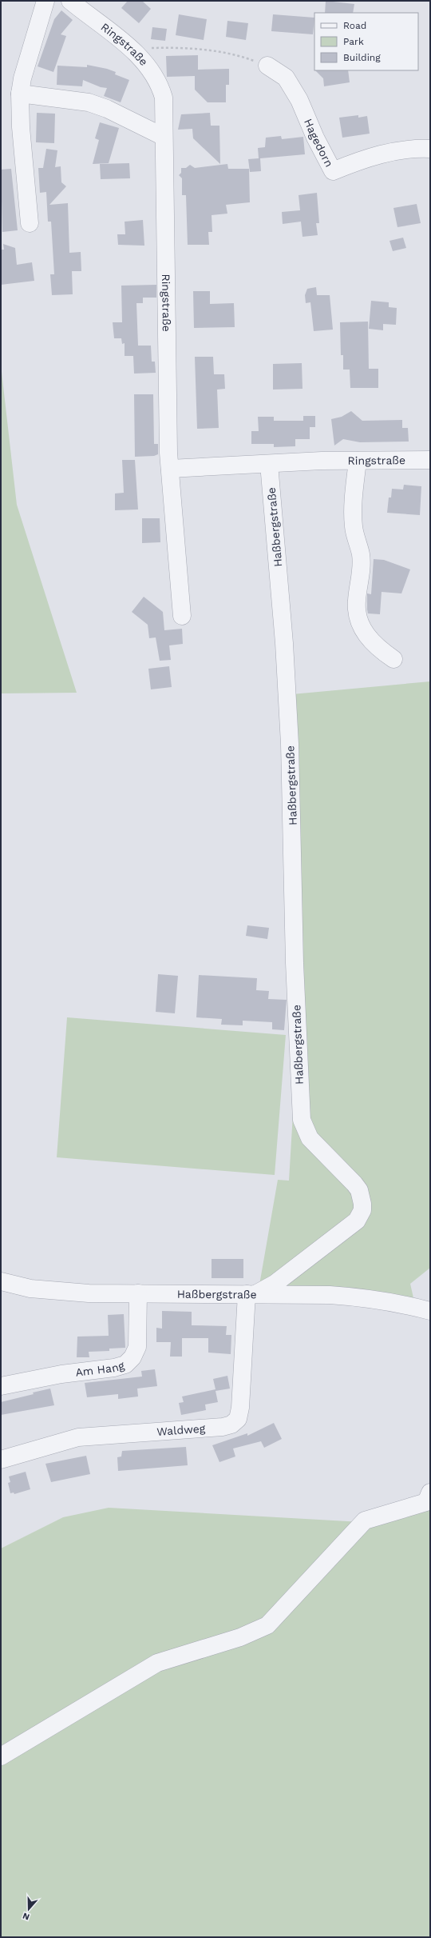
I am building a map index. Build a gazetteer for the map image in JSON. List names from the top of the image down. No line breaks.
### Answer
{"streets":{"street":["Ringstraße","Hagedorn","Haßbergstraße","Am Hang","Waldweg"]},"crossings":[["Ringstraße","Haßbergstraße"],["Haßbergstraße","Am Hang"],["Haßbergstraße","Waldweg"]],"legend":["Road","Park","Building"],"north":"bottom"}
